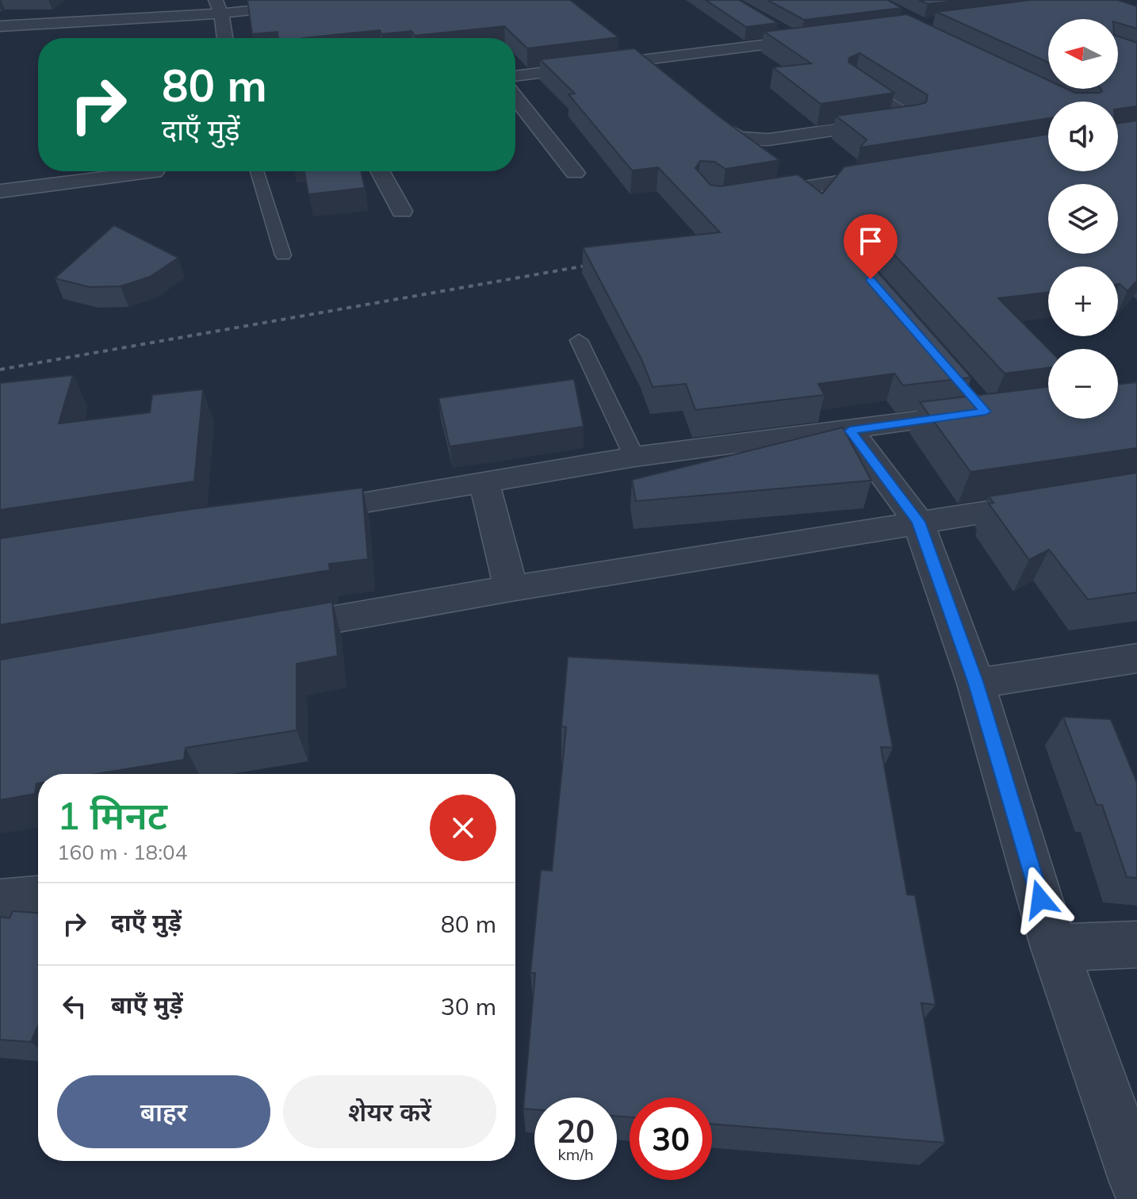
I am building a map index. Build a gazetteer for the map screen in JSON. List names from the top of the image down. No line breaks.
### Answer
{"north":"left","page":{"map_buttons":["+","−"],"turn":["80 m","दाएँ मुड़ें"],"heading":["1 मिनट","160 m · 18:04"],"list":[{"name":"दाएँ मुड़ें","value":"80 m"},{"name":"बाएँ मुड़ें","value":"30 m"}],"buttons":["बाहर","शेयर करें"],"speed":"20 km/h","limit":"30"}}
